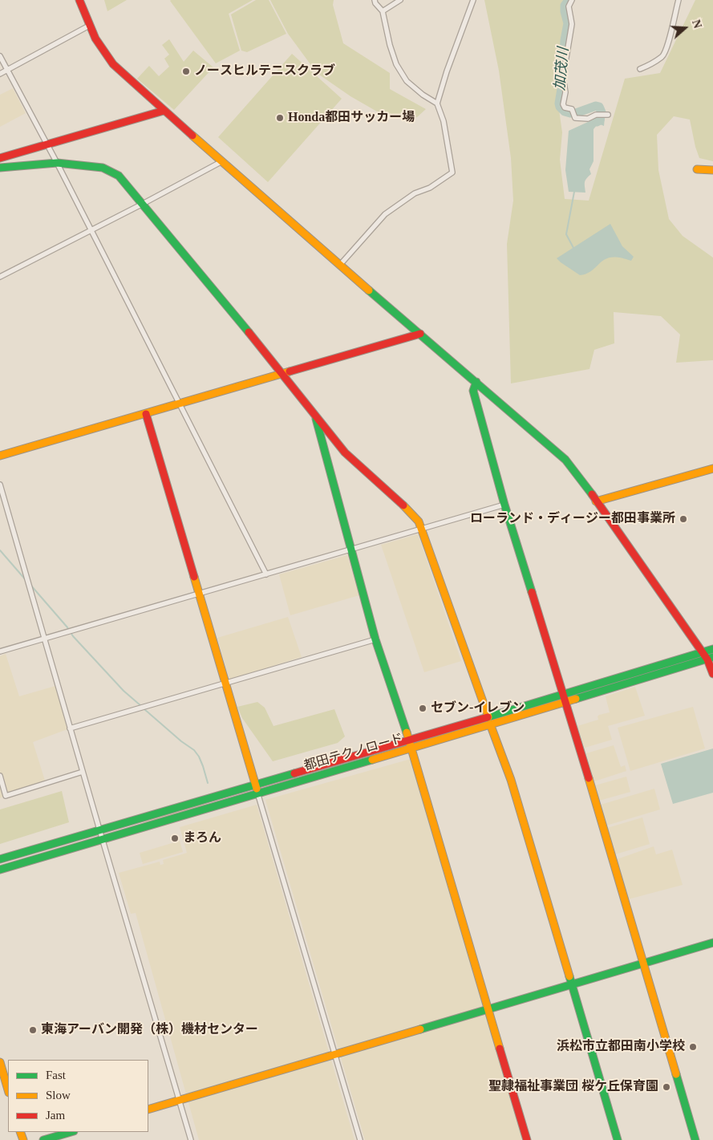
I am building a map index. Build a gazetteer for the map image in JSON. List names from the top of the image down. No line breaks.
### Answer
{"streets":{"street":["都田テクノロード"]},"water":["加茂川"],"places":["ノースヒルテニスクラブ","Honda都田サッカー場","ローランド・ディージー都田事業所","セブン-イレブン","まろん","東海アーバン開発（株）機材センター","浜松市立都田南小学校","聖隷福祉事業団 桜ケ丘保育園"],"legend":["Fast","Slow","Jam"],"north":"right"}
